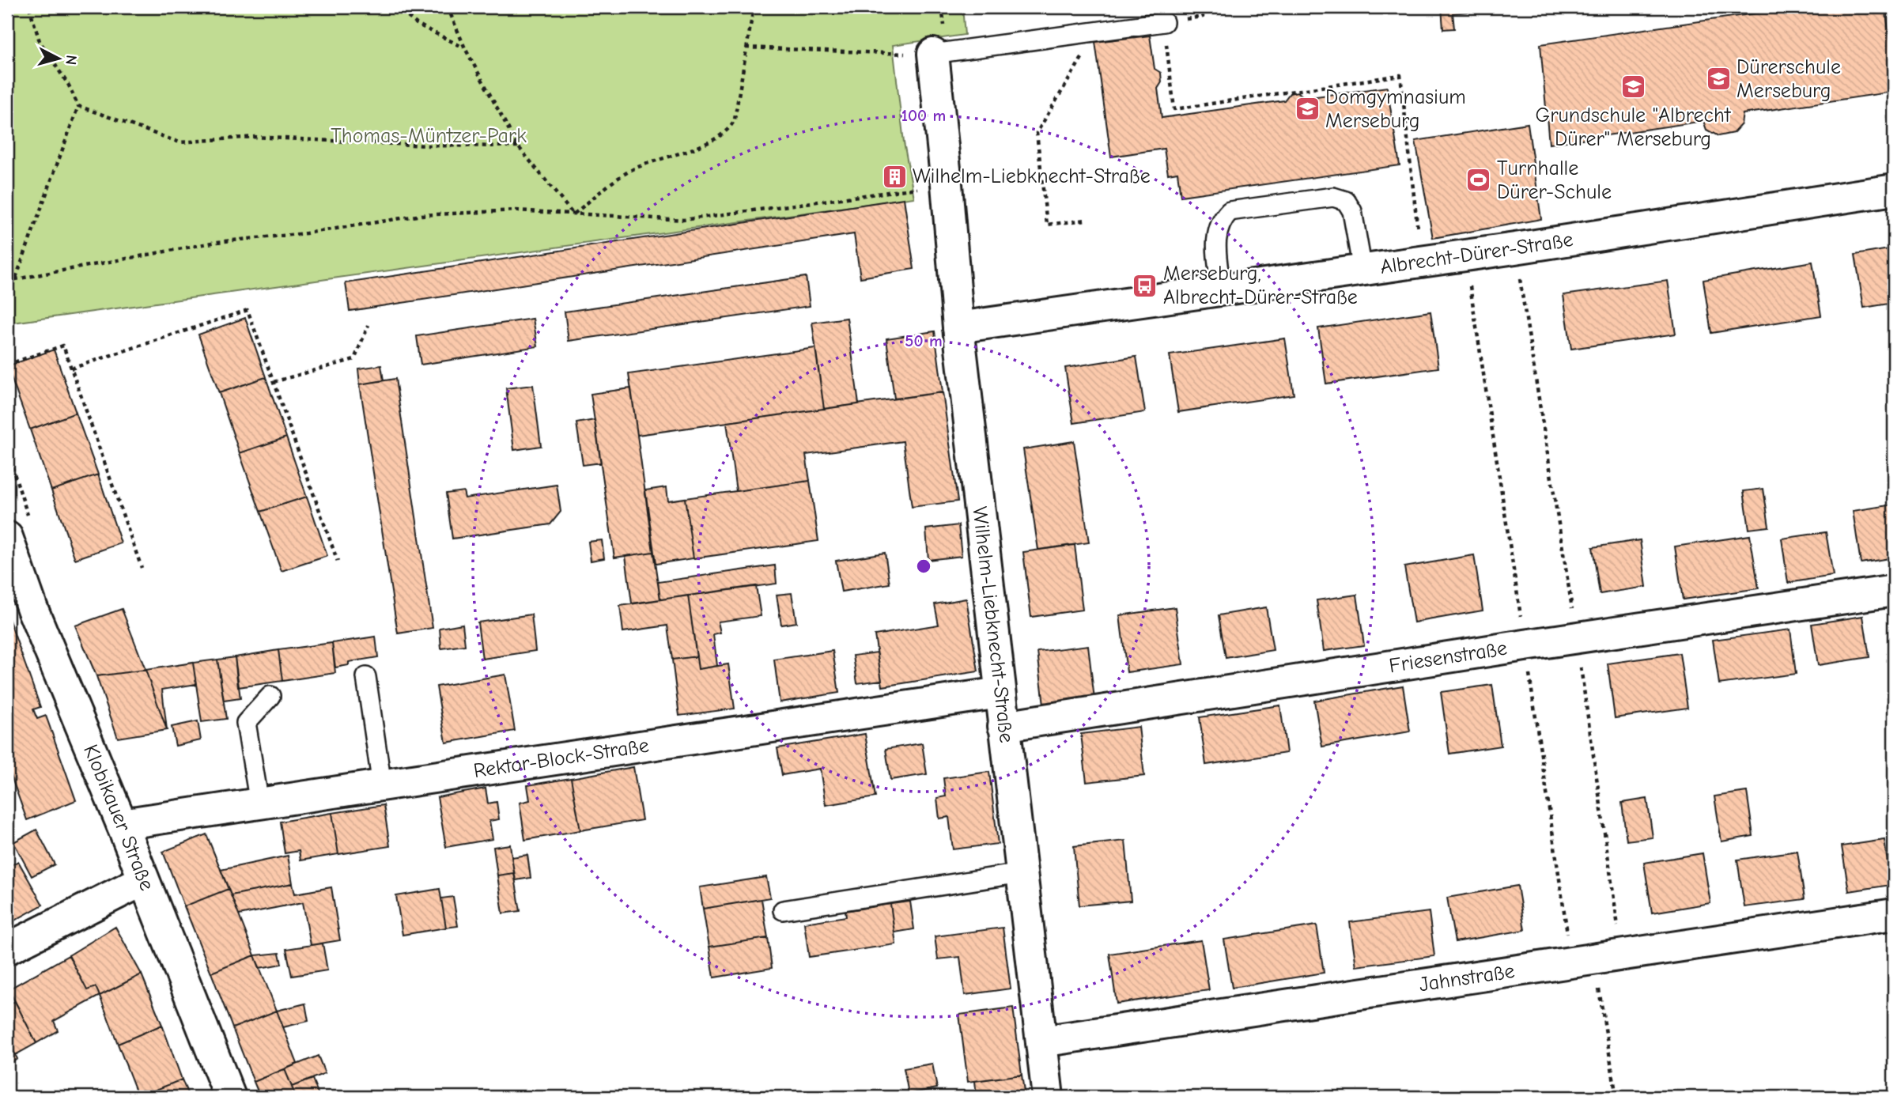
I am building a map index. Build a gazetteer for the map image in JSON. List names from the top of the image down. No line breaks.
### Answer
{"streets":{"street":["Albrecht-Dürer-Straße","Wilhelm-Liebknecht-Straße","Friesenstraße","Rektor-Block-Straße","Klobikauer Straße","Jahnstraße"]},"crossings":[["Albrecht-Dürer-Straße","Wilhelm-Liebknecht-Straße"],["Wilhelm-Liebknecht-Straße","Friesenstraße"],["Wilhelm-Liebknecht-Straße","Rektor-Block-Straße"],["Wilhelm-Liebknecht-Straße","Jahnstraße"],["Rektor-Block-Straße","Klobikauer Straße"]],"parks":["Thomas-Müntzer-Park"],"places":{"school or university":["Dürerschule Merseburg","Grundschule \"Albrecht Dürer\" Merseburg","Domgymnasium Merseburg"],"building":["Wilhelm-Liebknecht-Straße"],"sports":["Turnhalle Dürer-Schule"],"bus stop":["Merseburg, Albrecht-Dürer-Straße"]},"north":"right","rings":["100 m","50 m"]}
